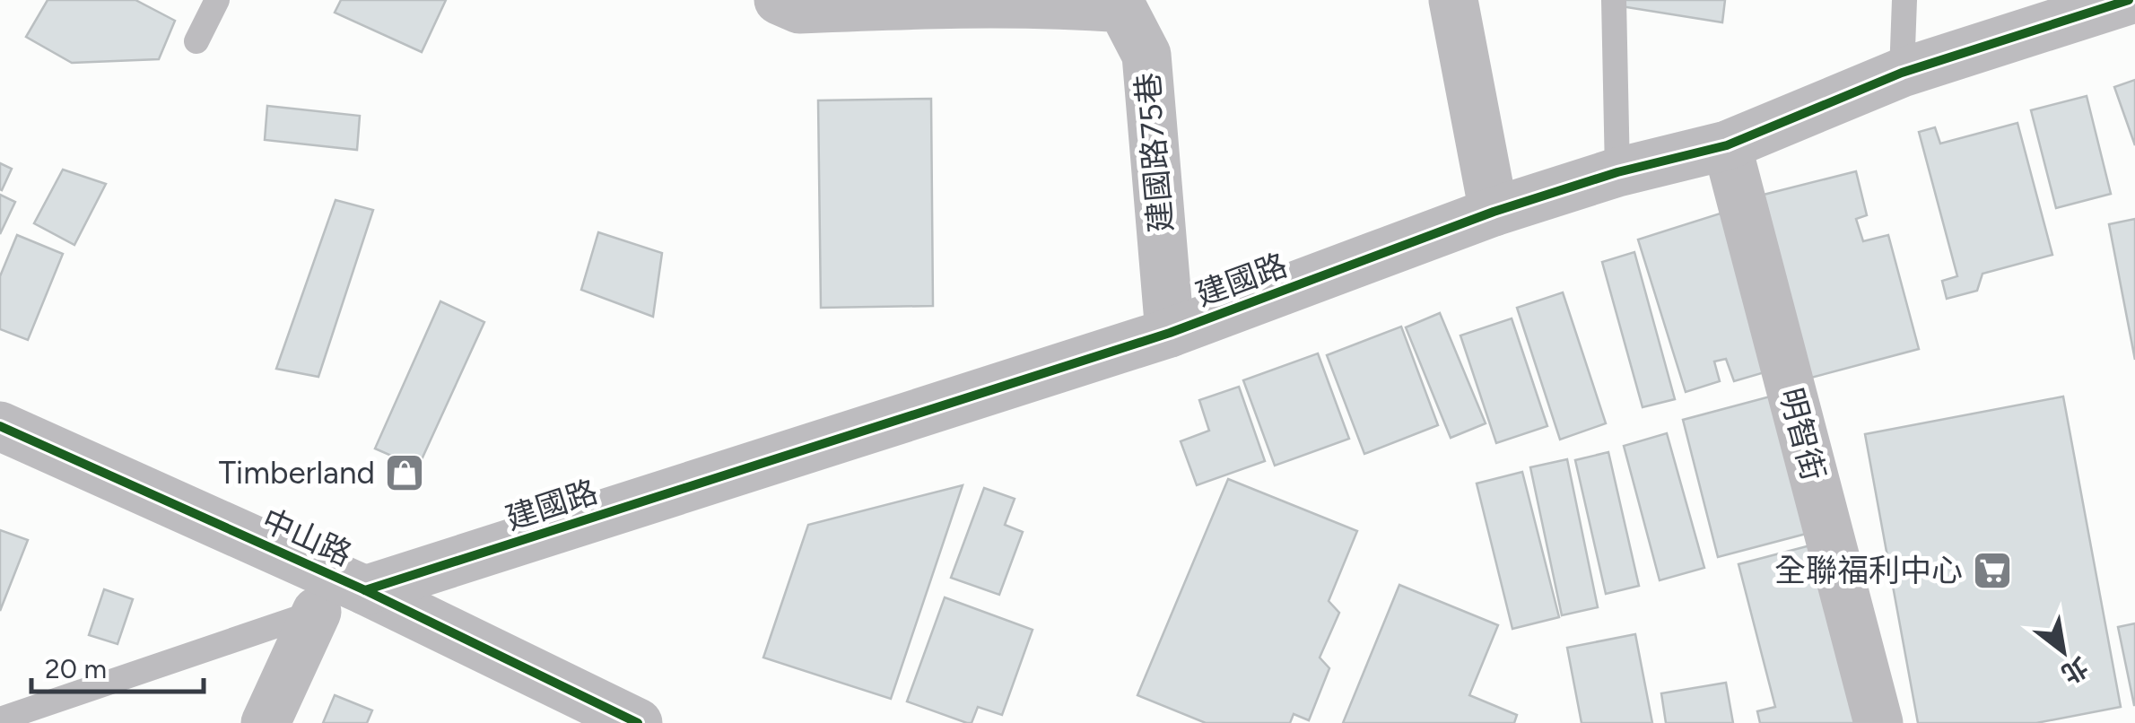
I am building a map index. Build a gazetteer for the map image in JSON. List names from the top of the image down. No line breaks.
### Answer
{"streets":{"street":["建國路75巷","建國路","明智街","中山路"]},"crossings":[["建國路75巷","建國路"],["建國路","明智街"],["建國路","中山路"]],"places":{"shop":["Timberland"],"supermarket":["全聯福利中心"]},"scale_bar":"20 m","north":"bottom right"}
